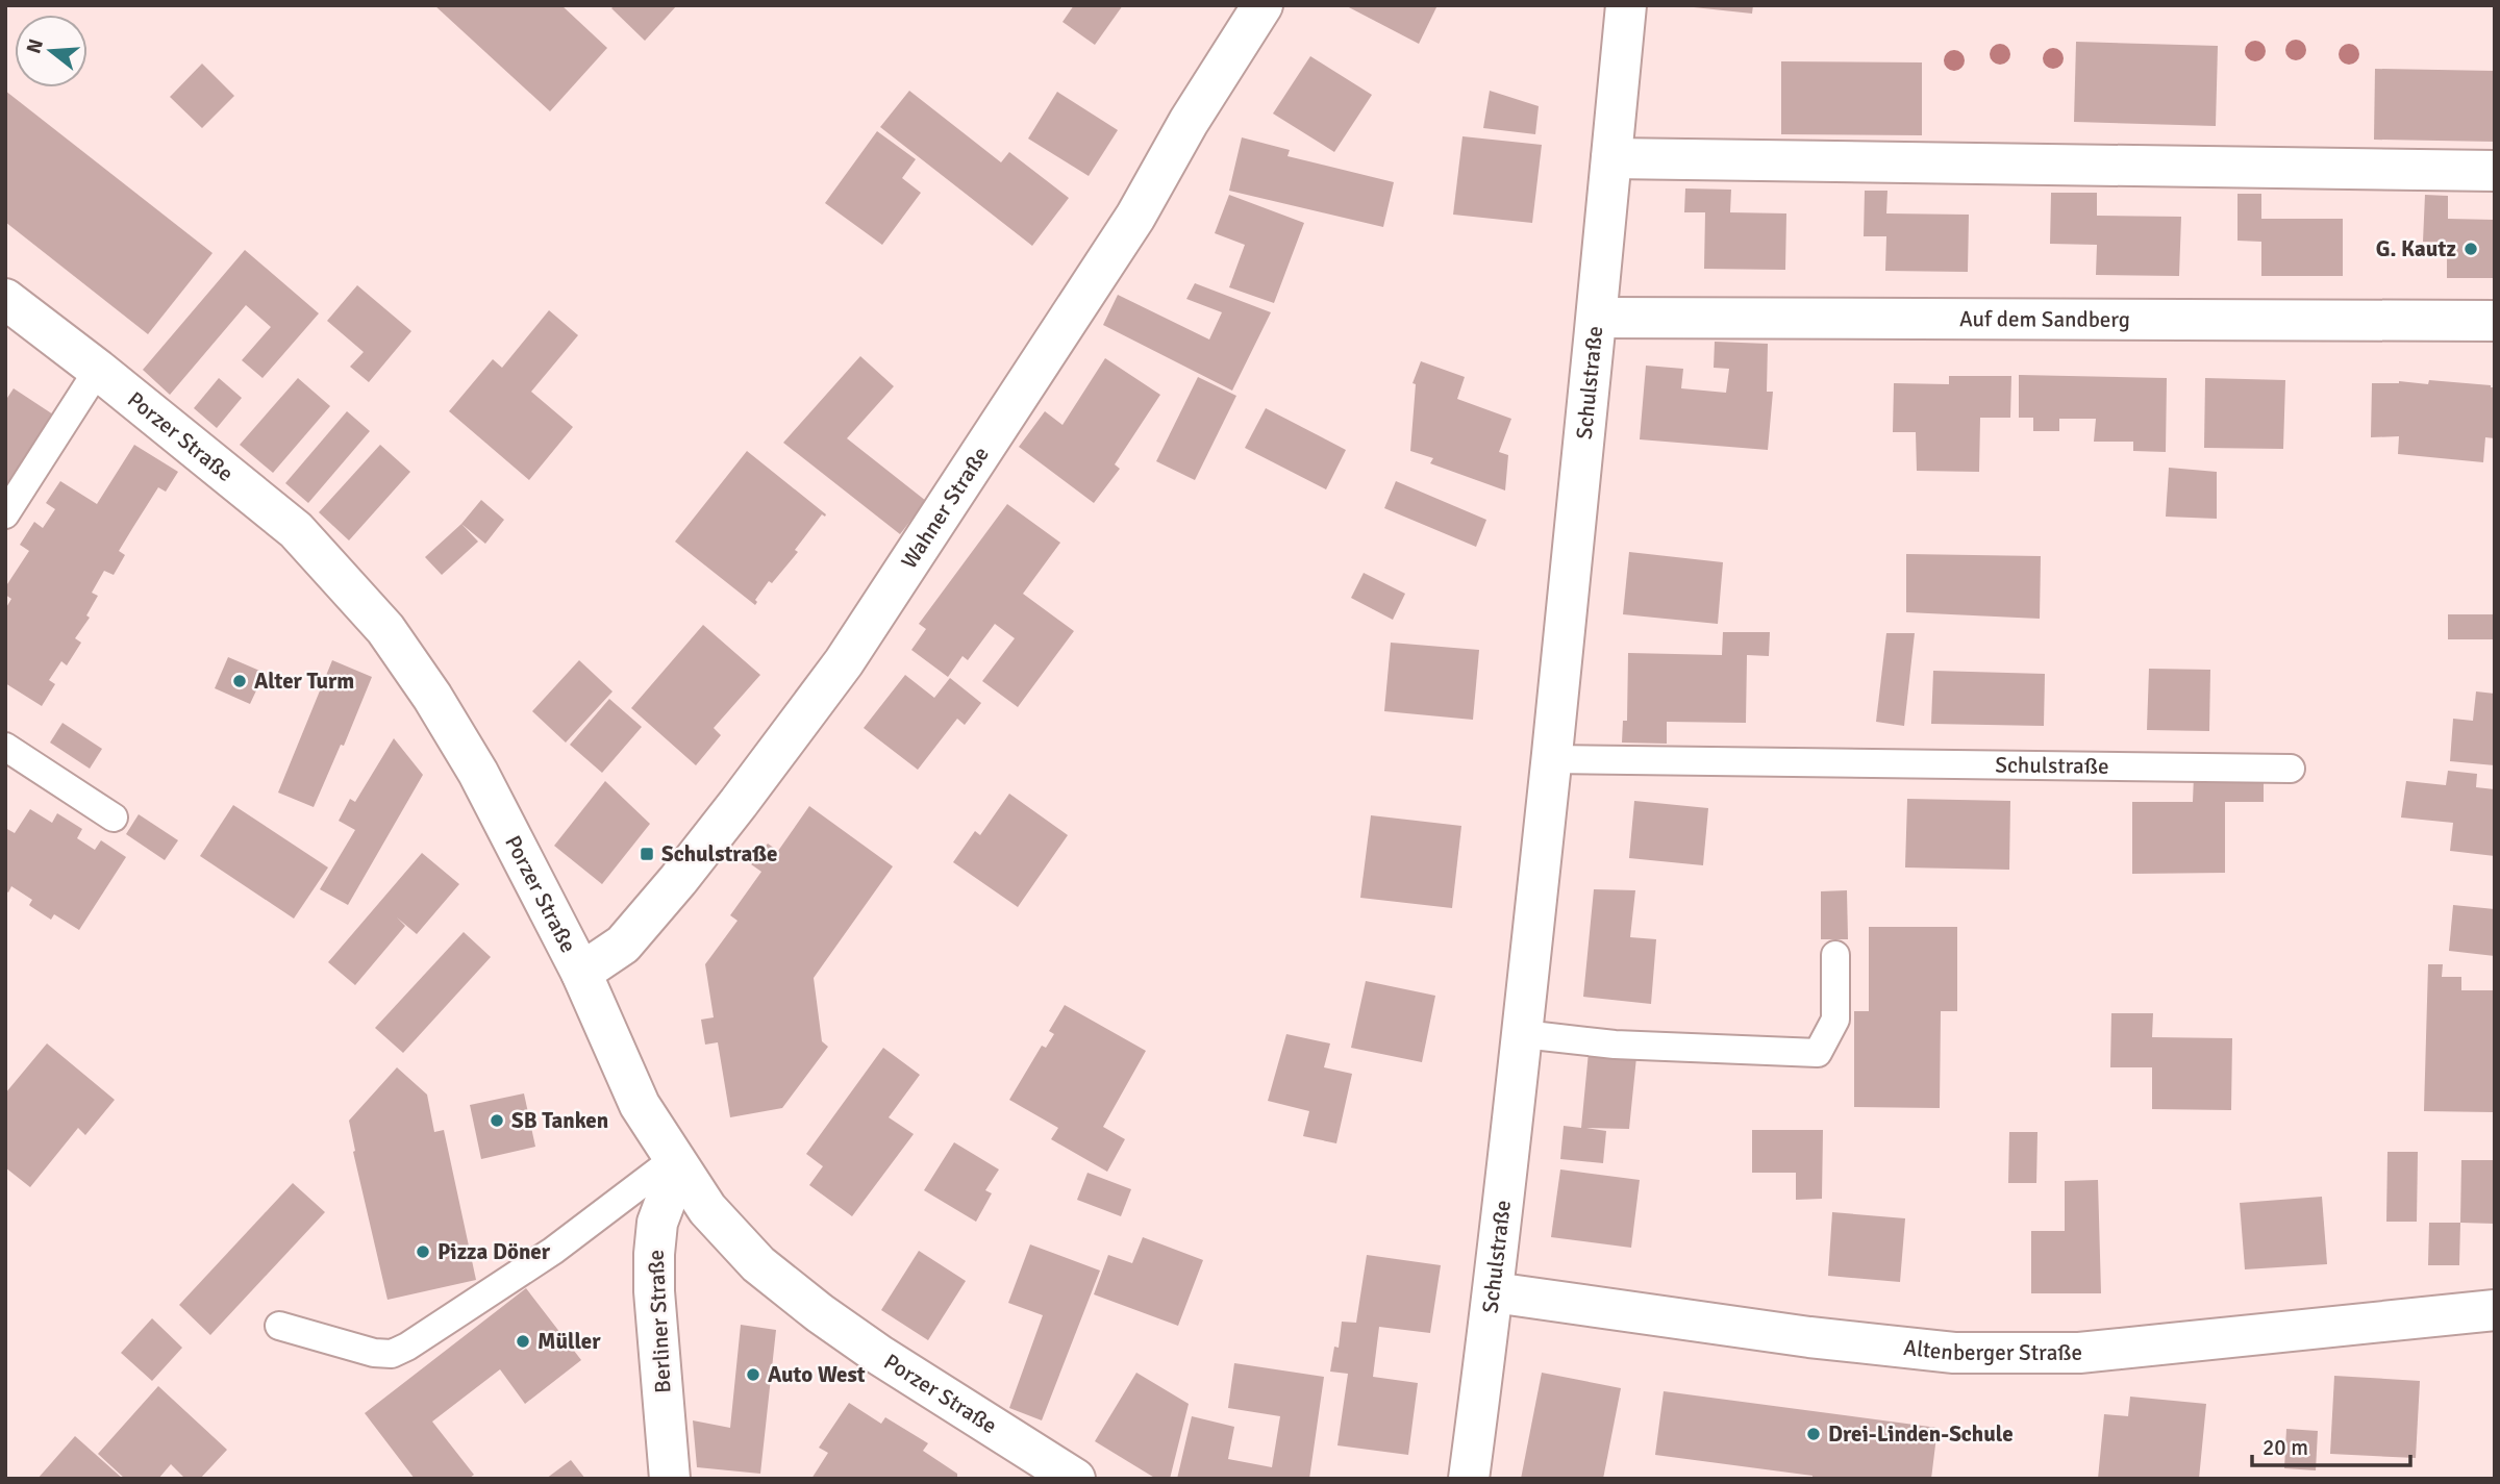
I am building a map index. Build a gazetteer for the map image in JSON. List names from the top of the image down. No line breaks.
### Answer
{"streets":{"street":["Auf dem Sandberg","Schulstraße","Porzer Straße","Wahner Straße","Berliner Straße","Altenberger Straße"]},"crossings":[["Auf dem Sandberg","Schulstraße"],["Schulstraße","Altenberger Straße"],["Porzer Straße","Wahner Straße"],["Porzer Straße","Berliner Straße"]],"places":{"other":["G. Kautz","Alter Turm","SB Tanken","Pizza Döner","Müller","Auto West","Drei-Linden-Schule"],"transit":["Schulstraße"]},"scale_bar":"20 m","north":"left"}
